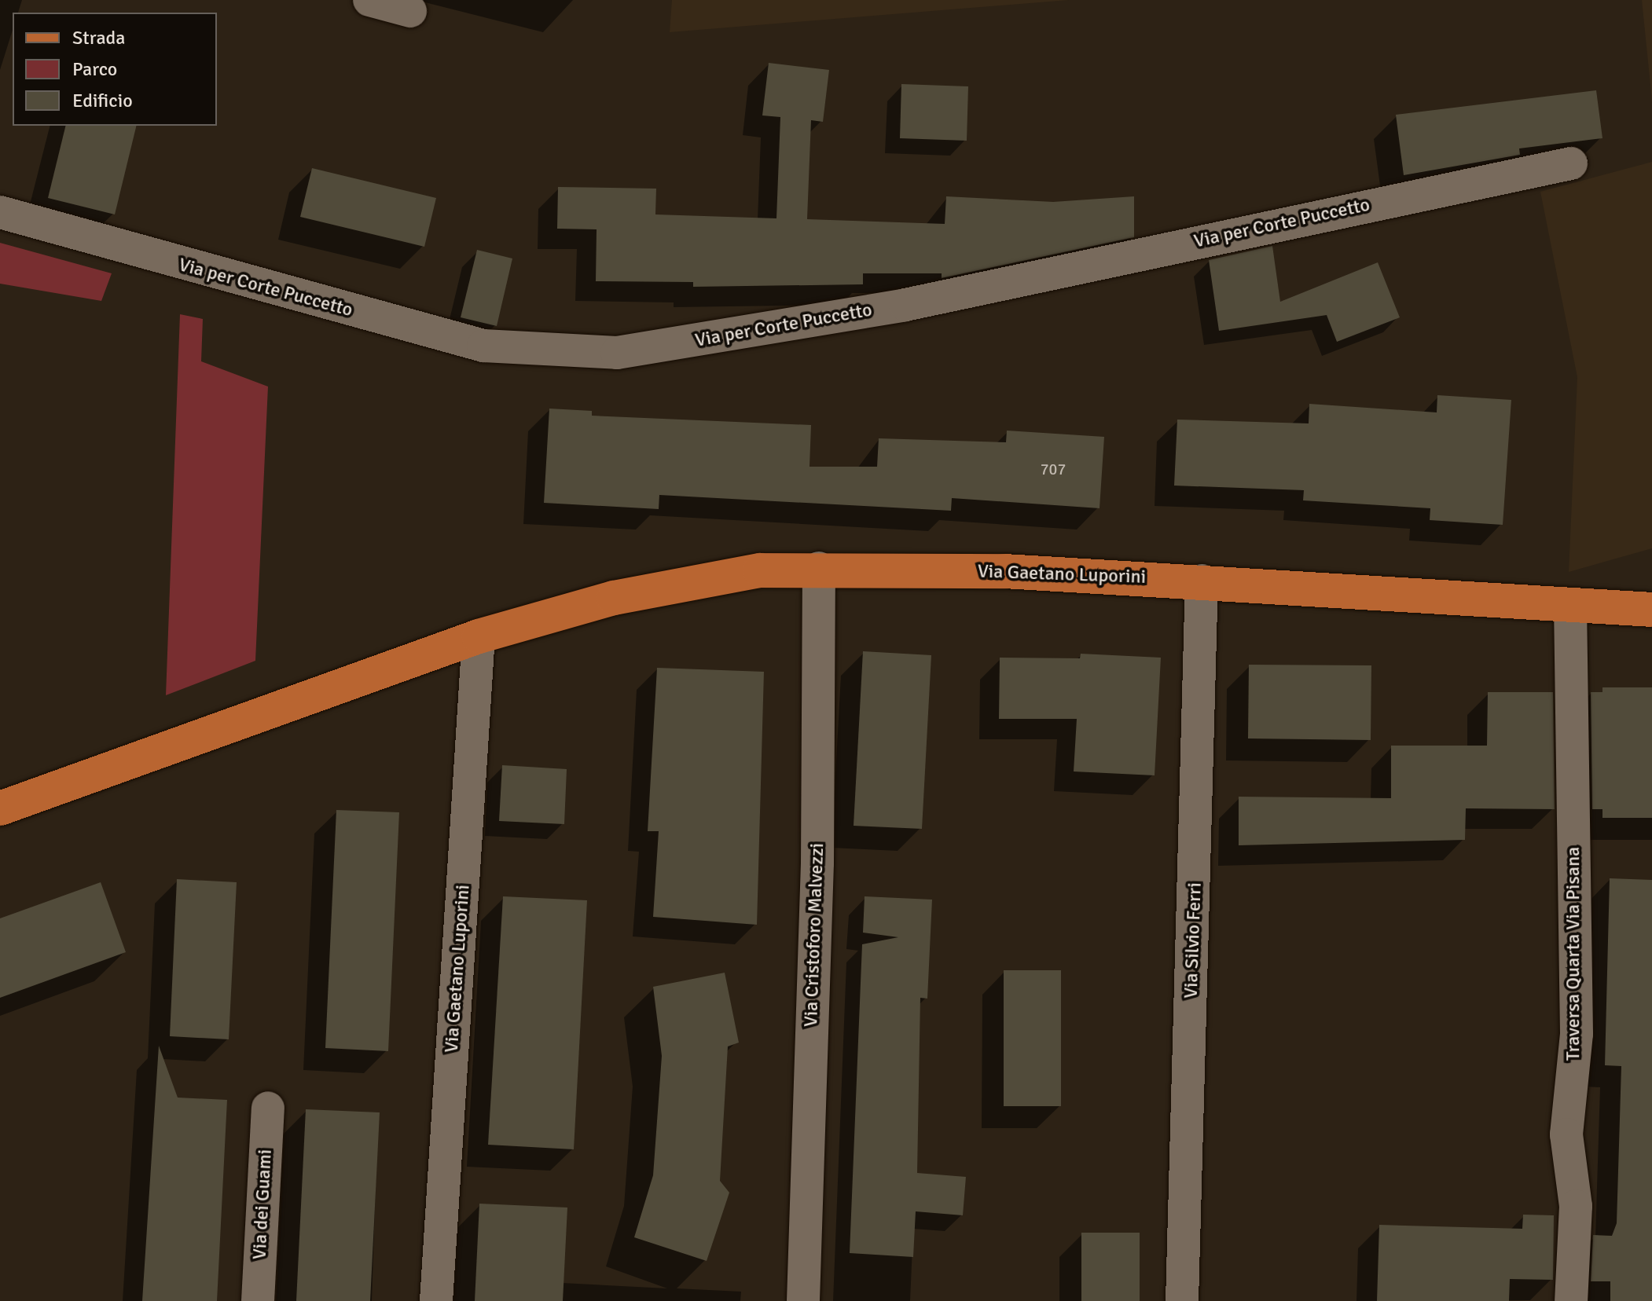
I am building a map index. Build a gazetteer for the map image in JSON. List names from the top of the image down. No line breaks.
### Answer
{"streets":{"main road":["Via Gaetano Luporini"],"street":["Via per Corte Puccetto","Via Cristoforo Malvezzi","Via Silvio Ferri","Traversa Quarta Via Pisana","Via dei Guami"]},"crossings":[["Via Gaetano Luporini","Via Cristoforo Malvezzi"],["Via Gaetano Luporini","Via Silvio Ferri"],["Via Gaetano Luporini","Traversa Quarta Via Pisana"]],"house_numbers":["707"],"legend":["Strada","Parco","Edificio"]}
